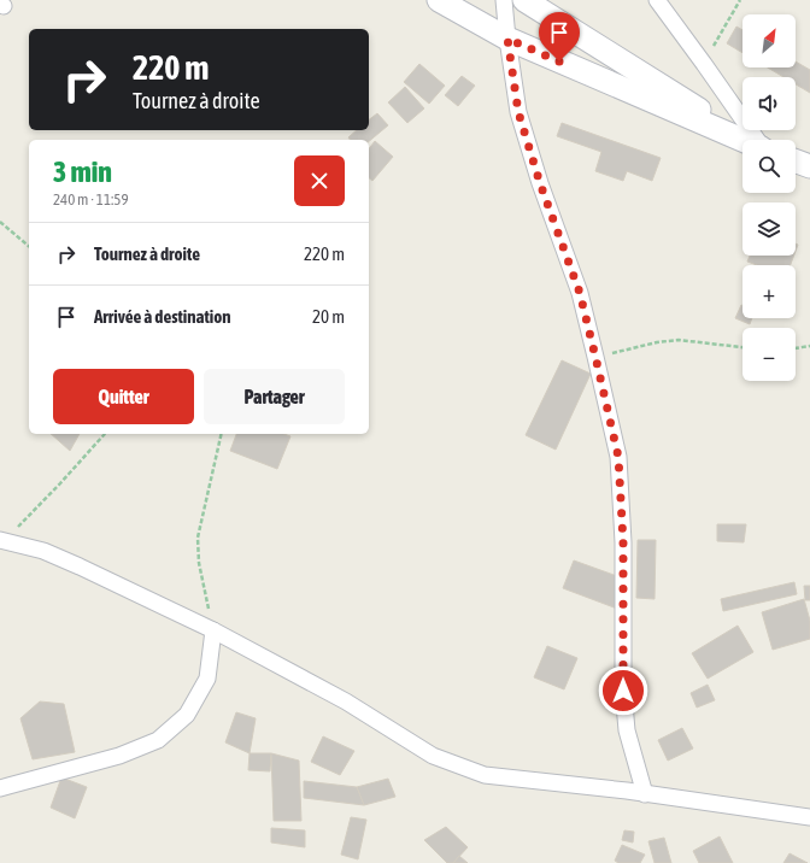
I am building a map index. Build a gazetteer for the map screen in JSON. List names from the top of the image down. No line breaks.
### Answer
{"north":"top right","page":{"map_buttons":["+","−"],"turn":["220 m","Tournez à droite"],"heading":["3 min","240 m · 11:59"],"list":[{"name":"Tournez à droite","value":"220 m"},{"name":"Arrivée à destination","value":"20 m"}],"buttons":["Quitter","Partager"]}}
